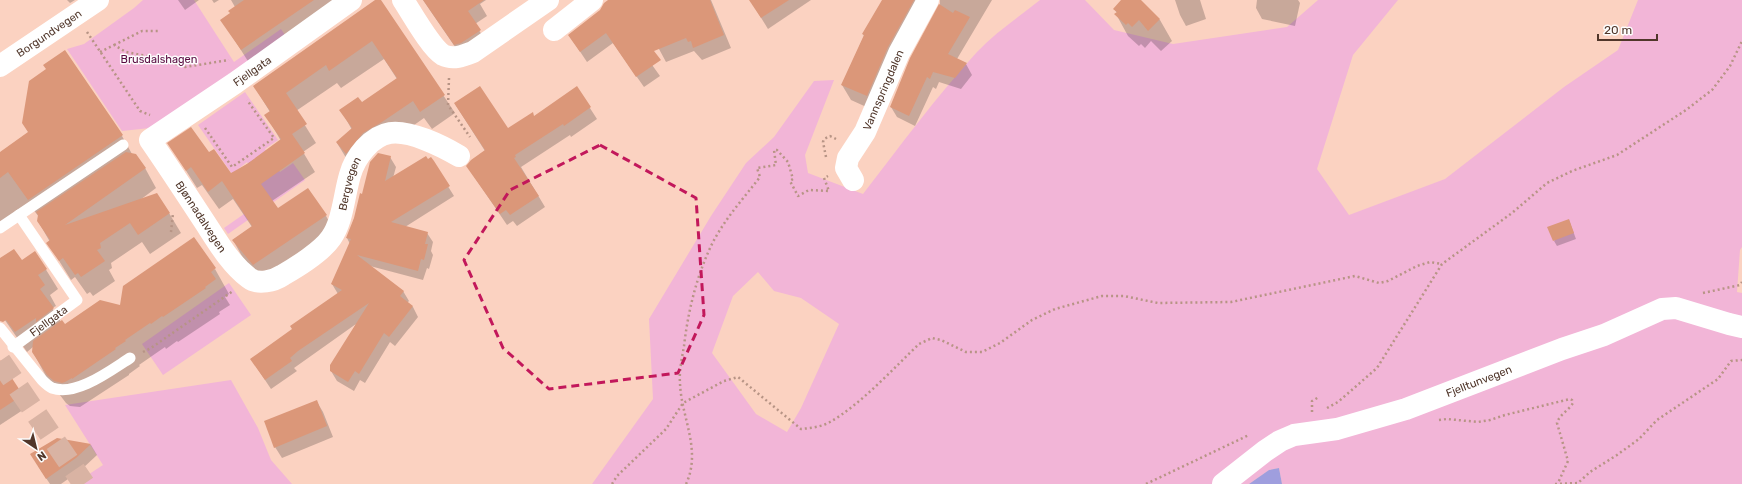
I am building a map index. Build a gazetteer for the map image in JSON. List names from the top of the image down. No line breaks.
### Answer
{"streets":{"street":["Borgundvegen","Fjellgata","Vannspringdalen","Bergvegen","Bjønnadalvegen","Fjelltunvegen"]},"crossings":[["Fjellgata","Bjønnadalvegen"],["Bergvegen","Bjønnadalvegen"]],"parks":["Brusdalshagen"],"scale_bar":"20 m","north":"bottom right"}
